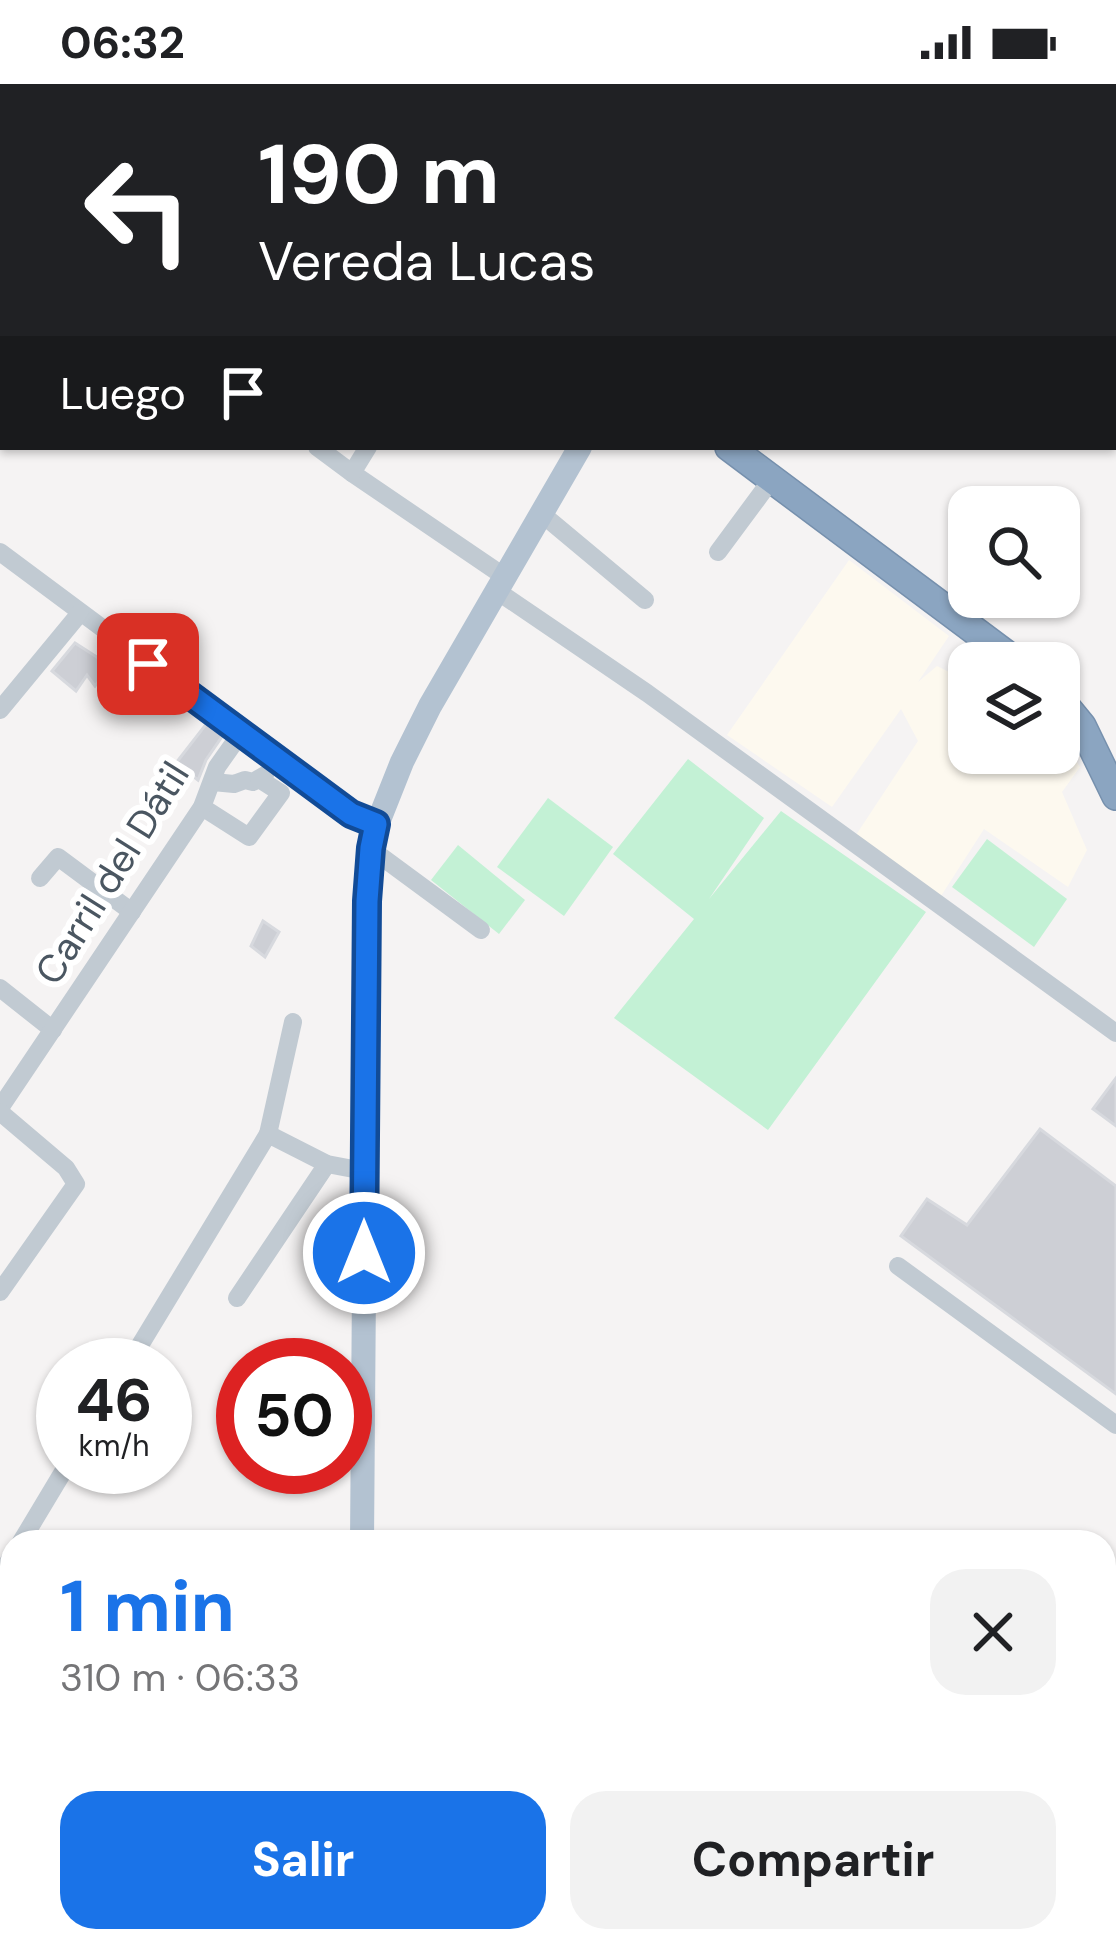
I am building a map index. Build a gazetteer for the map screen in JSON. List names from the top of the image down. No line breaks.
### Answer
{"streets":{"street":["Carril del Dátil"]},"page":{"status":"06:32","turn":["190 m","Vereda Lucas"],"then":"Luego","speed":"46 km/h","limit":"50","heading":["1 min","310 m · 06:33"],"buttons":["Salir","Compartir"]}}
